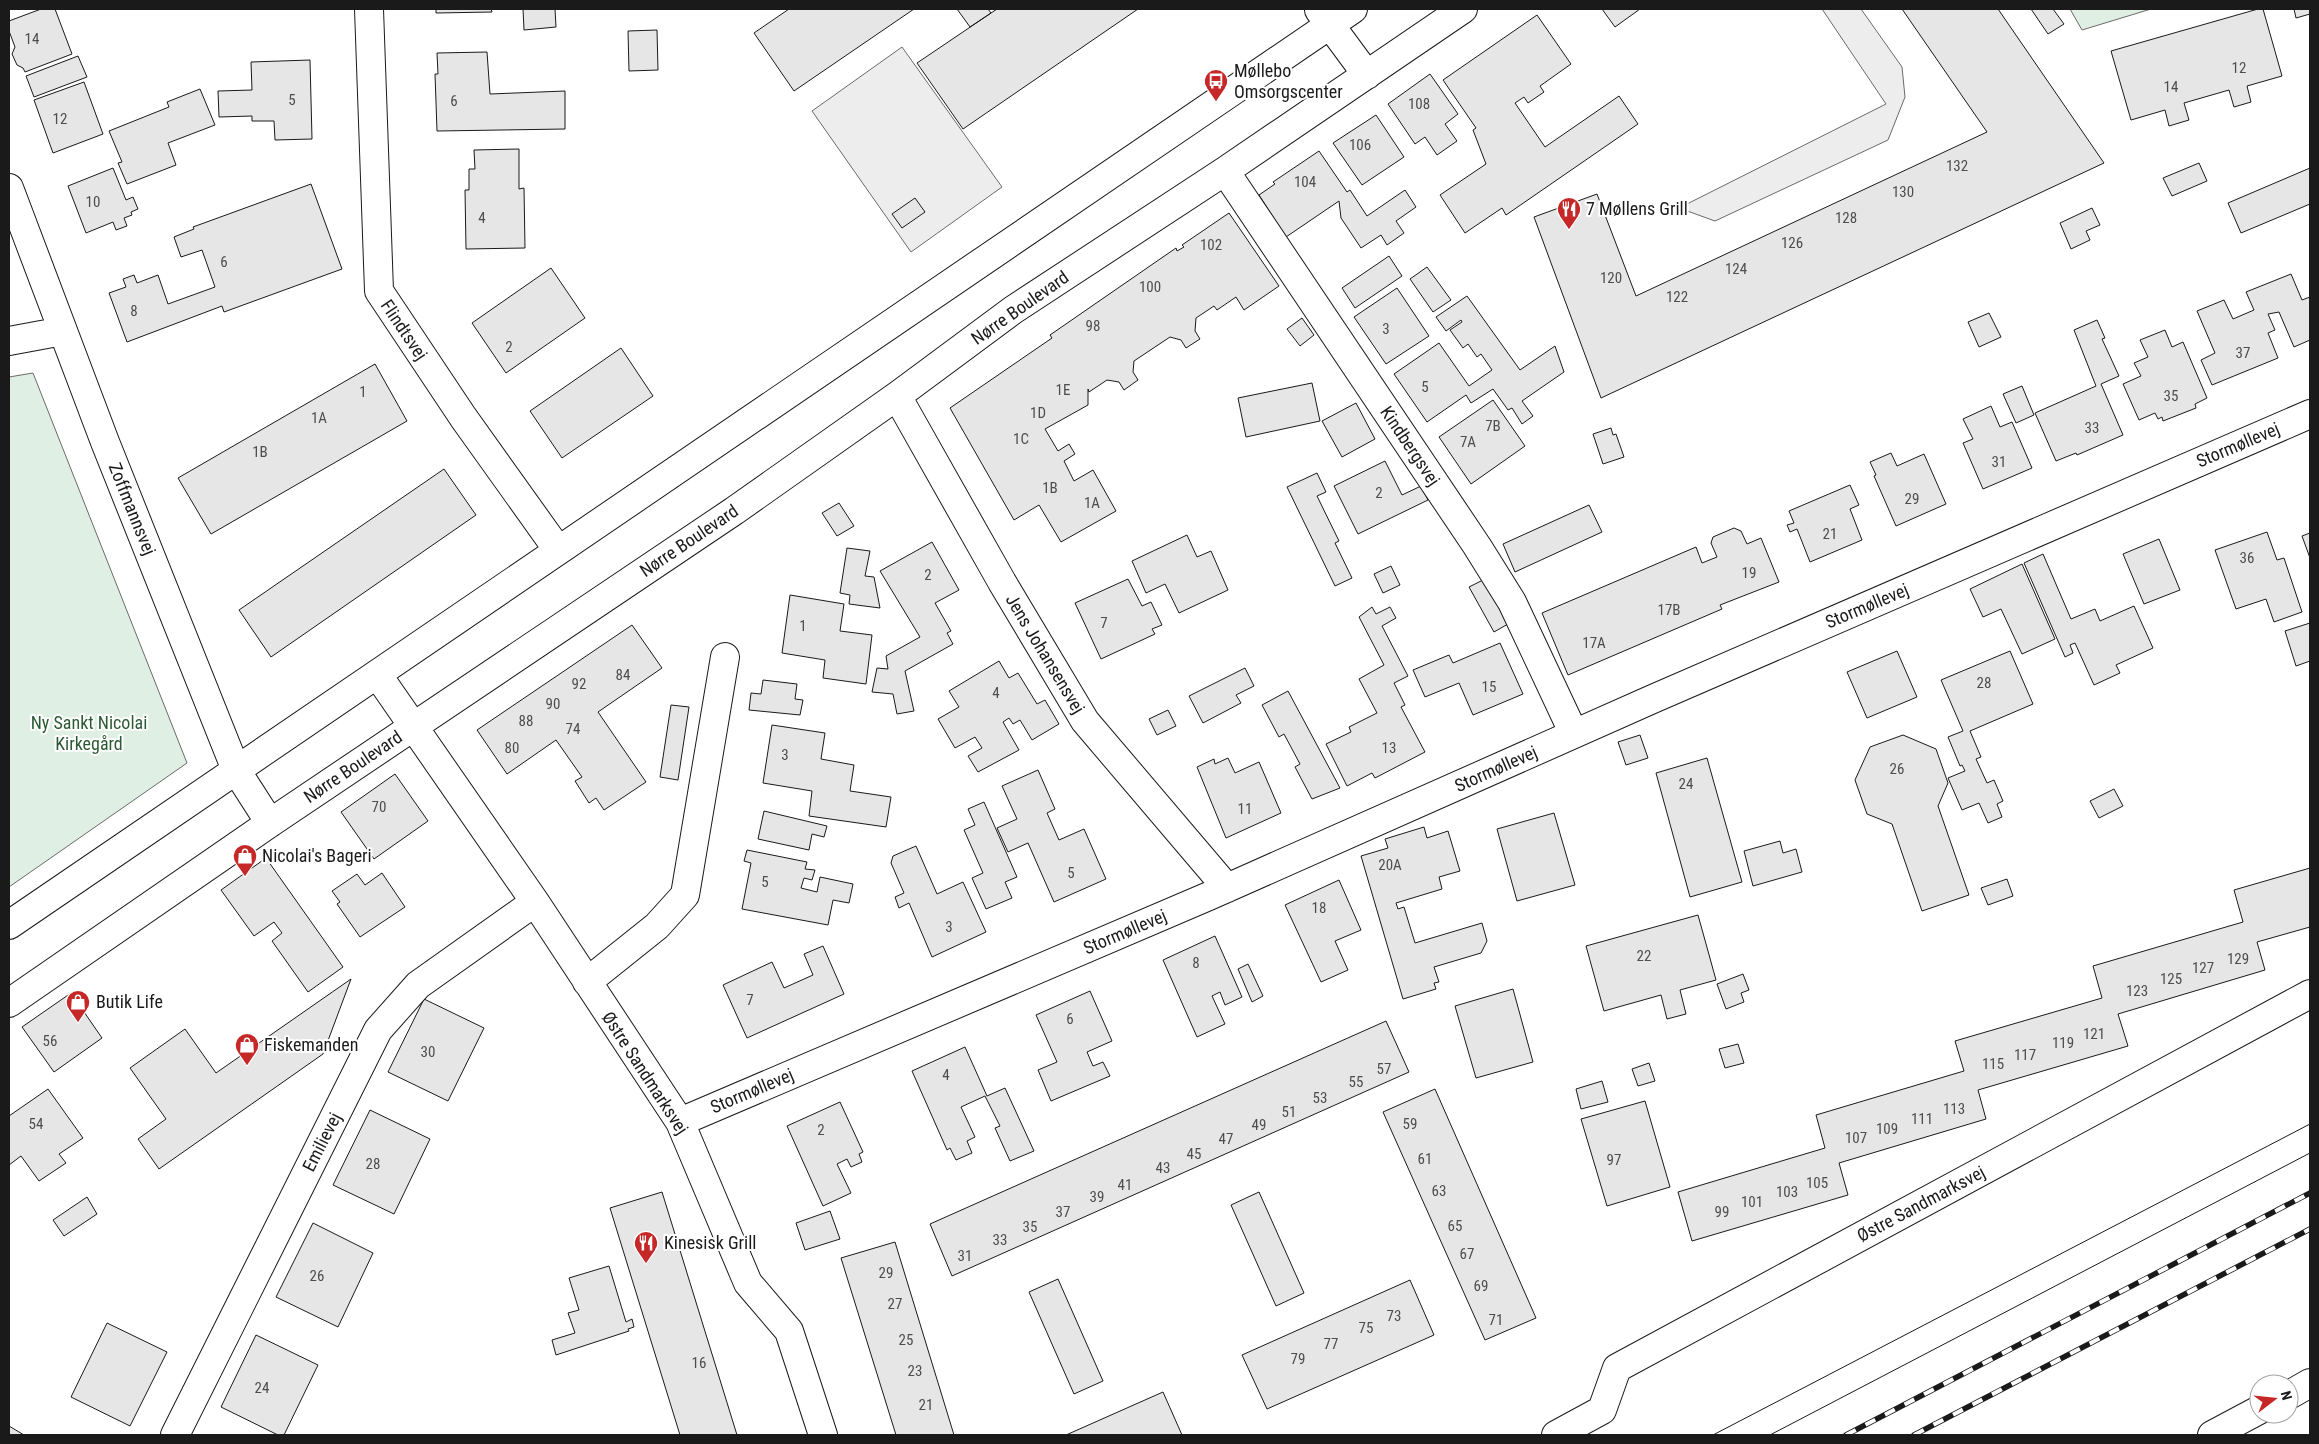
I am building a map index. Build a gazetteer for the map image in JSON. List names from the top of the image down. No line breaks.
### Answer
{"streets":{"street":["Nørre Boulevard","Flindtsvej","Stormøllevej","Kindbergsvej","Zoffmannsvej","Jens Johansensvej","Østre Sandmarksvej","Emilievej"]},"crossings":[["Nørre Boulevard","Kindbergsvej"],["Nørre Boulevard","Zoffmannsvej"],["Nørre Boulevard","Jens Johansensvej"],["Nørre Boulevard","Østre Sandmarksvej"],["Stormøllevej","Kindbergsvej"],["Stormøllevej","Jens Johansensvej"],["Stormøllevej","Østre Sandmarksvej"],["Østre Sandmarksvej","Emilievej"]],"parks":["Ny Sankt Nicolai Kirkegård"],"places":{"bus stop":["Møllebo Omsorgscenter"],"restaurant":["7 Møllens Grill","Kinesisk Grill"],"shop":["Nicolai's Bageri","Butik Life","Fiskemanden"]},"house_numbers":["14","12","14","5","6","108","12","106","132","104","130","10","4","128","126","102","6","124","120","100","122","8","98","3","2","37","5","1E","1","35","1D","1A","7B","33","1C","7A","1B","31","1B","2","29","1A","21","36","19","2","17B","7","1","17A","84","28","92","15","4","90","88","74","80","13","3","26","24","70","11","20A","5","5","18","3","22","129","8","127","125","123","7","6","121","56","119","30","117","115","57","4","55","53","113","51","111","54","59","49","109","2","107","47","45","61","97","28","43","105","41","63","103","39","101","37","99","65","35","33","67","31","29","26","69","27","73","71","75","25","77","79","16","23","24","21"],"north":"right"}
